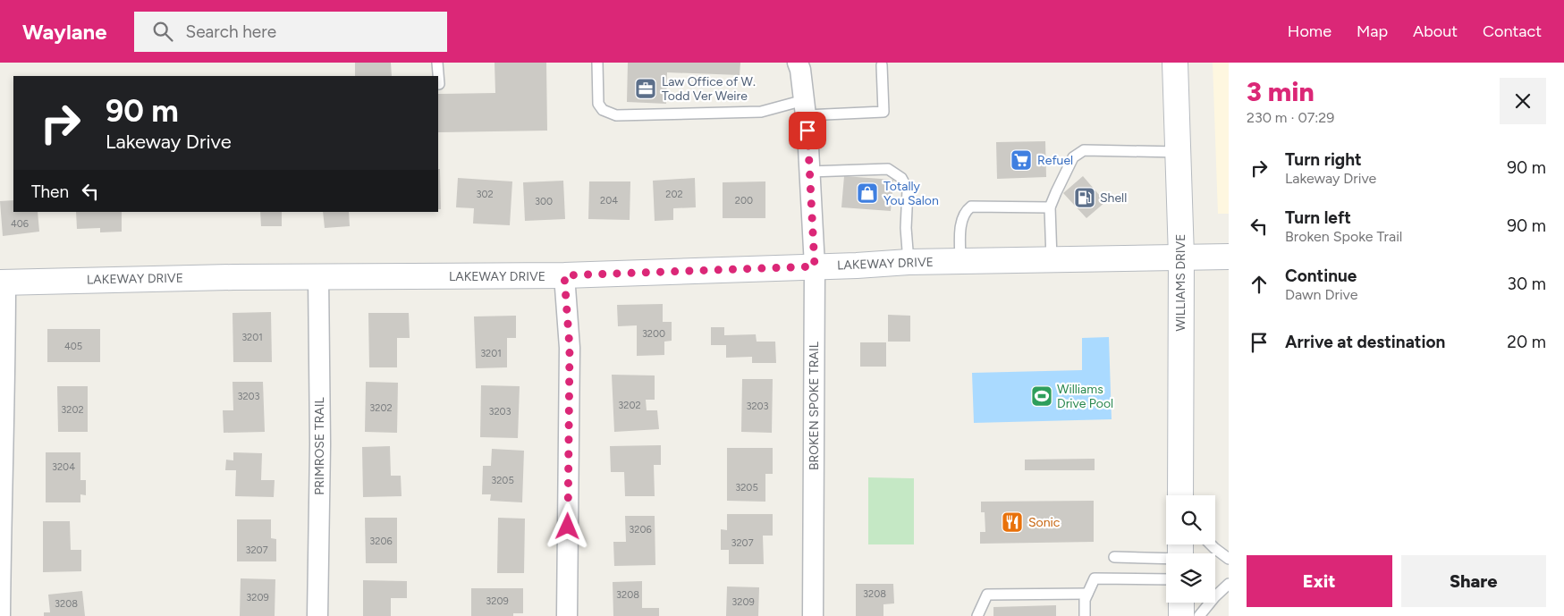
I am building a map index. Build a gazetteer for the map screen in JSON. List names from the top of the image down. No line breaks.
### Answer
{"streets":{"main road":["LAKEWAY DRIVE","WILLIAMS DRIVE"],"street":["BROKEN SPOKE TRAIL","PRIMROSE TRAIL"]},"crossings":[["LAKEWAY DRIVE","WILLIAMS DRIVE"],["LAKEWAY DRIVE","BROKEN SPOKE TRAIL"],["LAKEWAY DRIVE","PRIMROSE TRAIL"]],"places":{"office":["Law Office of W. Todd Ver Weire"],"supermarket":["Refuel"],"shop":["Totally You Salon"],"fuel station":["Shell"],"sports":["Williams Drive Pool"],"restaurant":["Sonic"]},"house_numbers":["302","202","204","200","300","406","3200","3201","405","3201","3203","3202","3203","3202","3202","3203","3204","3205","3205","3206","3206","3207","3207","3208","3208","3209","3209","3209","3208"],"page":{"header":"Waylane","search":"Search here","nav":["Home","Map","About","Contact"],"heading":["3 min","230 m · 07:29"],"turn":["90 m","Lakeway Drive"],"list":[{"name":"Turn right","note":"Lakeway Drive","value":"90 m"},{"name":"Turn left","note":"Broken Spoke Trail","value":"90 m"},{"name":"Continue","note":"Dawn Drive","value":"30 m"},{"name":"Arrive at destination","value":"20 m"}],"then":"Then","buttons":["Exit","Share"]}}
